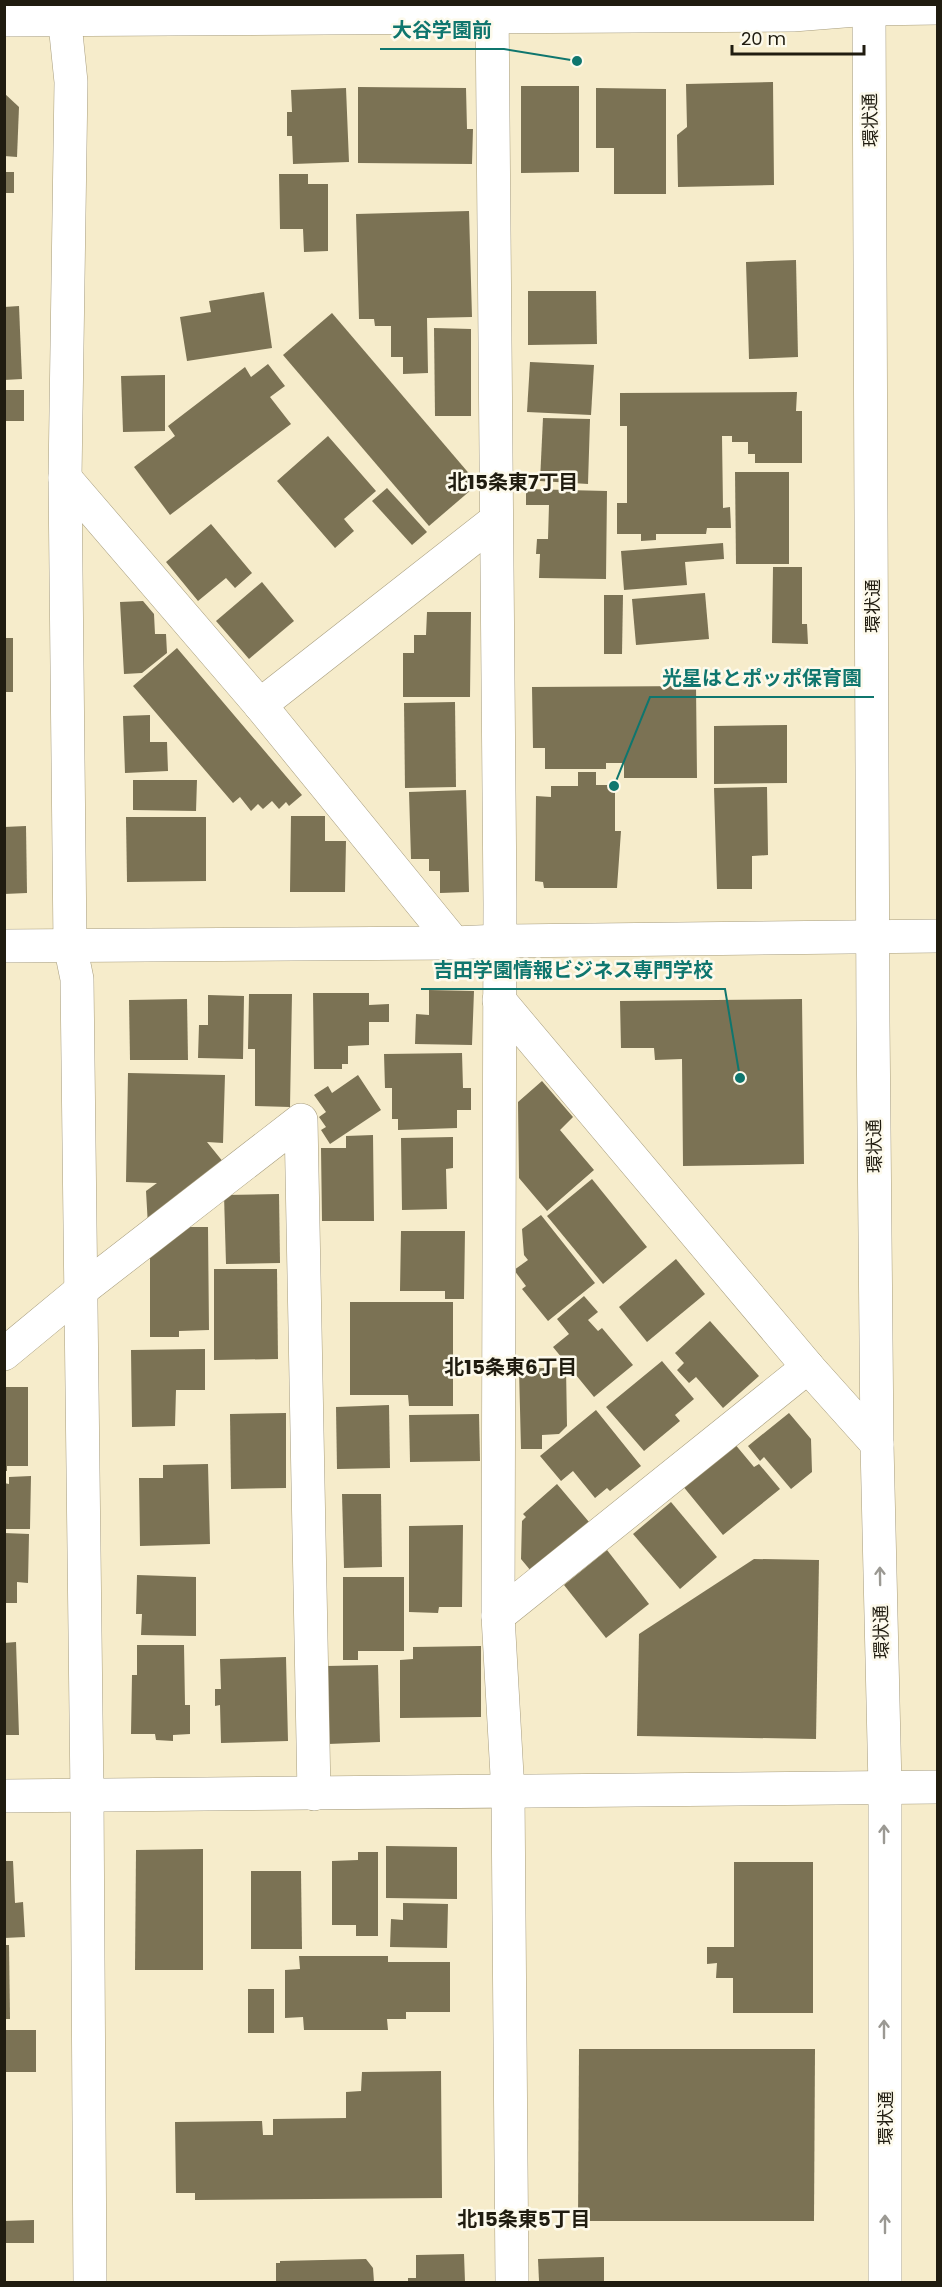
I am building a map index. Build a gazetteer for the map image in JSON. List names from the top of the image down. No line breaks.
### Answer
{"streets":{"street":["環状通"]},"one_way":["環状通"],"districts":["北15条東7丁目","北15条東6丁目","北15条東5丁目"],"places":["大谷学園前","光星はとポッポ保育園","吉田学園情報ビジネス専門学校"],"scale_bar":"20 m"}
